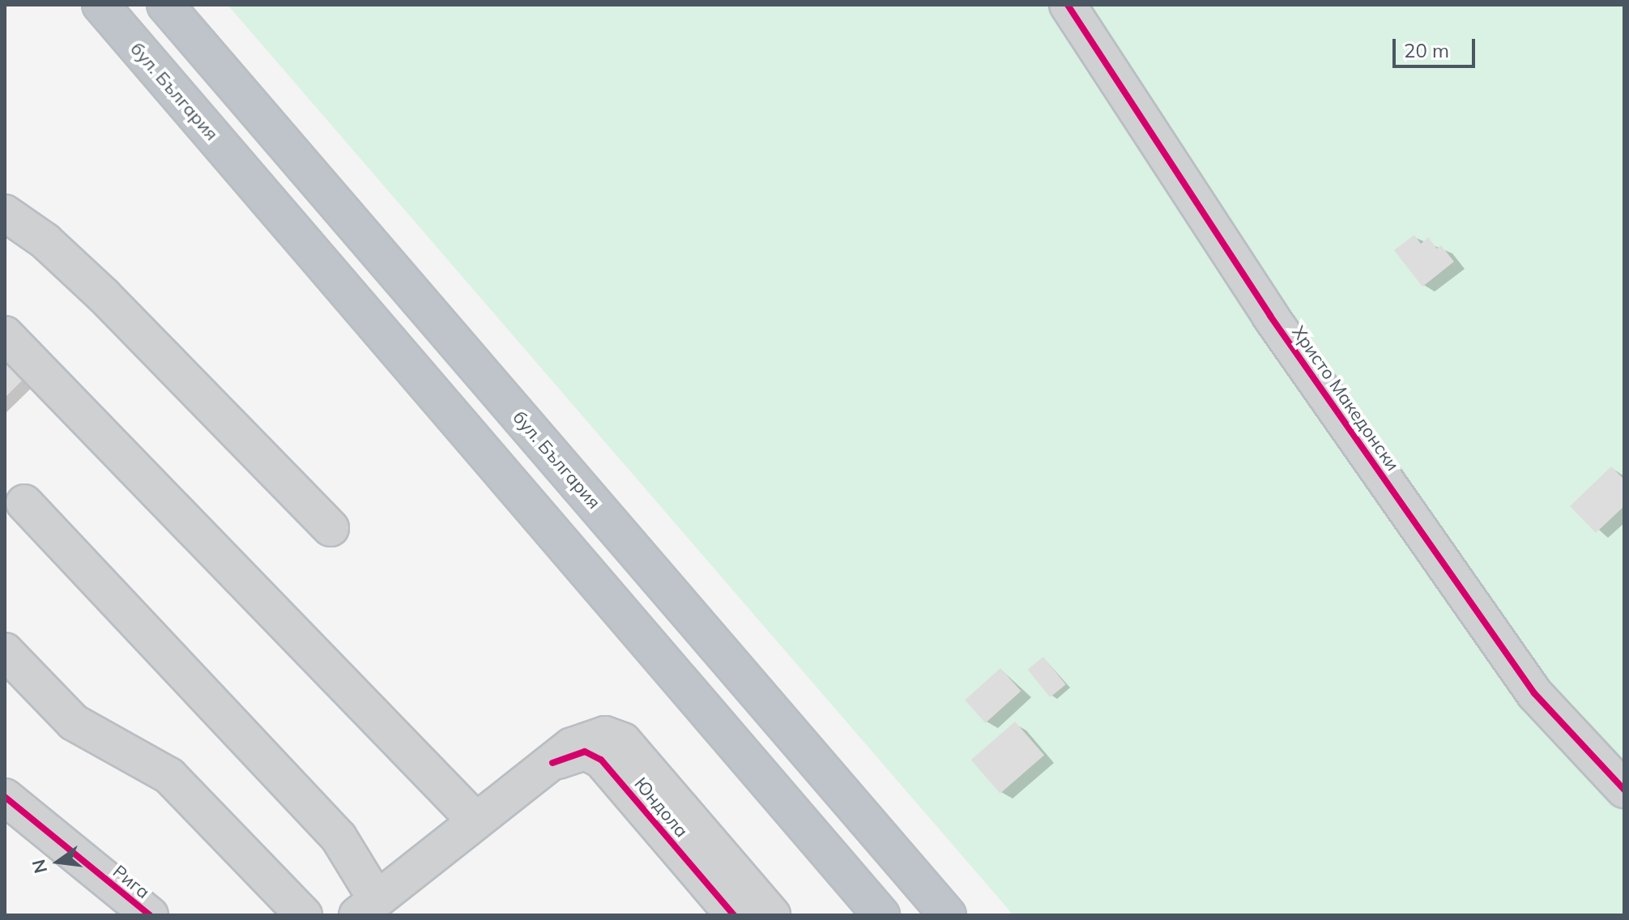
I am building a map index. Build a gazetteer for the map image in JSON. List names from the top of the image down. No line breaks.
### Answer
{"streets":{"highway":["бул. България"],"street":["Христо Македонски","Юндола","Рига"]},"scale_bar":"20 m","north":"left"}
